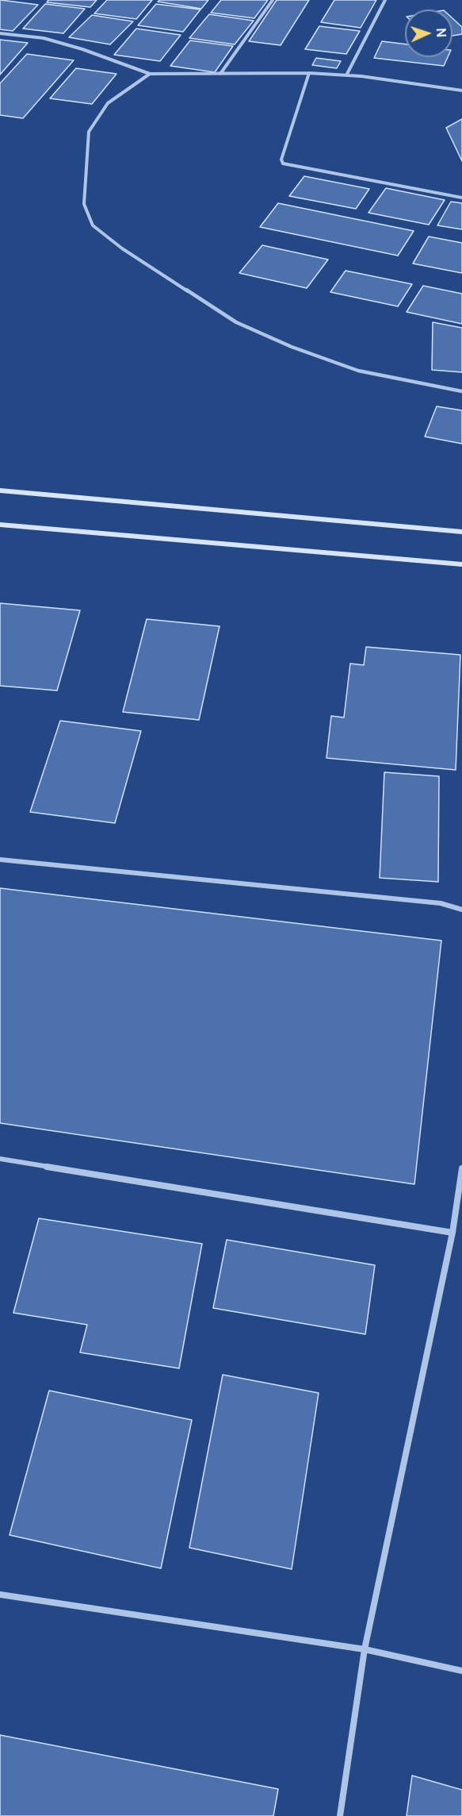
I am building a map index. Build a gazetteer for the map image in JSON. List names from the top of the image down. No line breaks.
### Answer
{"north":"right"}
